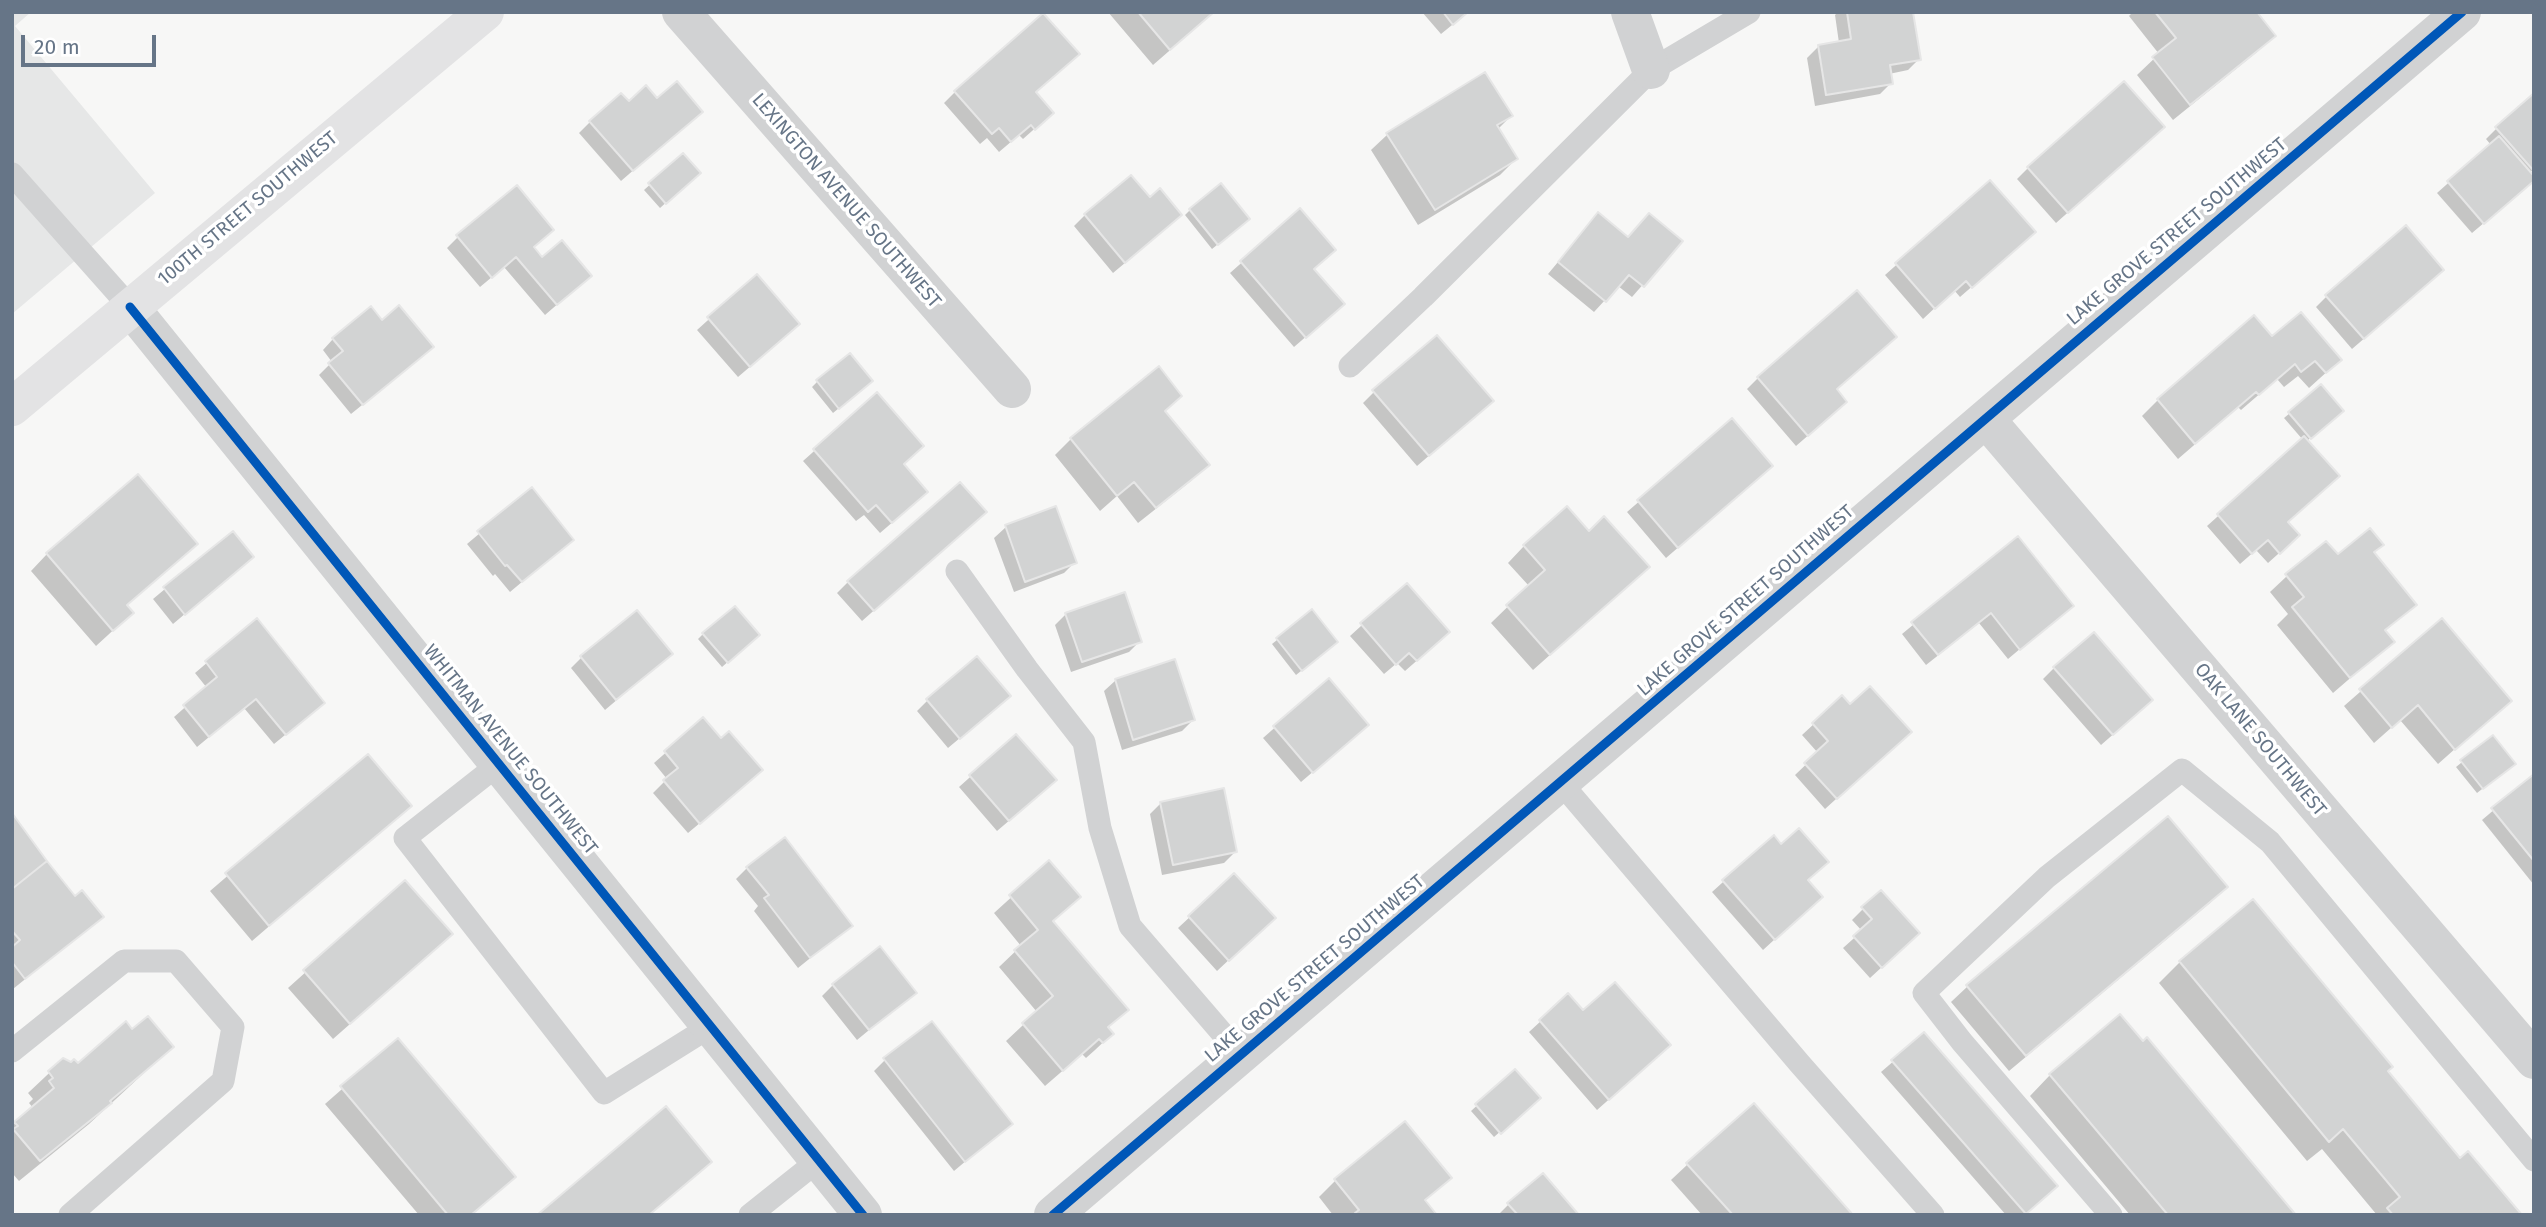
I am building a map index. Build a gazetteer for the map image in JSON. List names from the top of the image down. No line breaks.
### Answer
{"streets":{"street":["LEXINGTON AVENUE SOUTHWEST","100TH STREET SOUTHWEST","LAKE GROVE STREET SOUTHWEST","OAK LANE SOUTHWEST","WHITMAN AVENUE SOUTHWEST"]},"crossings":[["100TH STREET SOUTHWEST","WHITMAN AVENUE SOUTHWEST"],["LAKE GROVE STREET SOUTHWEST","OAK LANE SOUTHWEST"]],"scale_bar":"20 m"}
